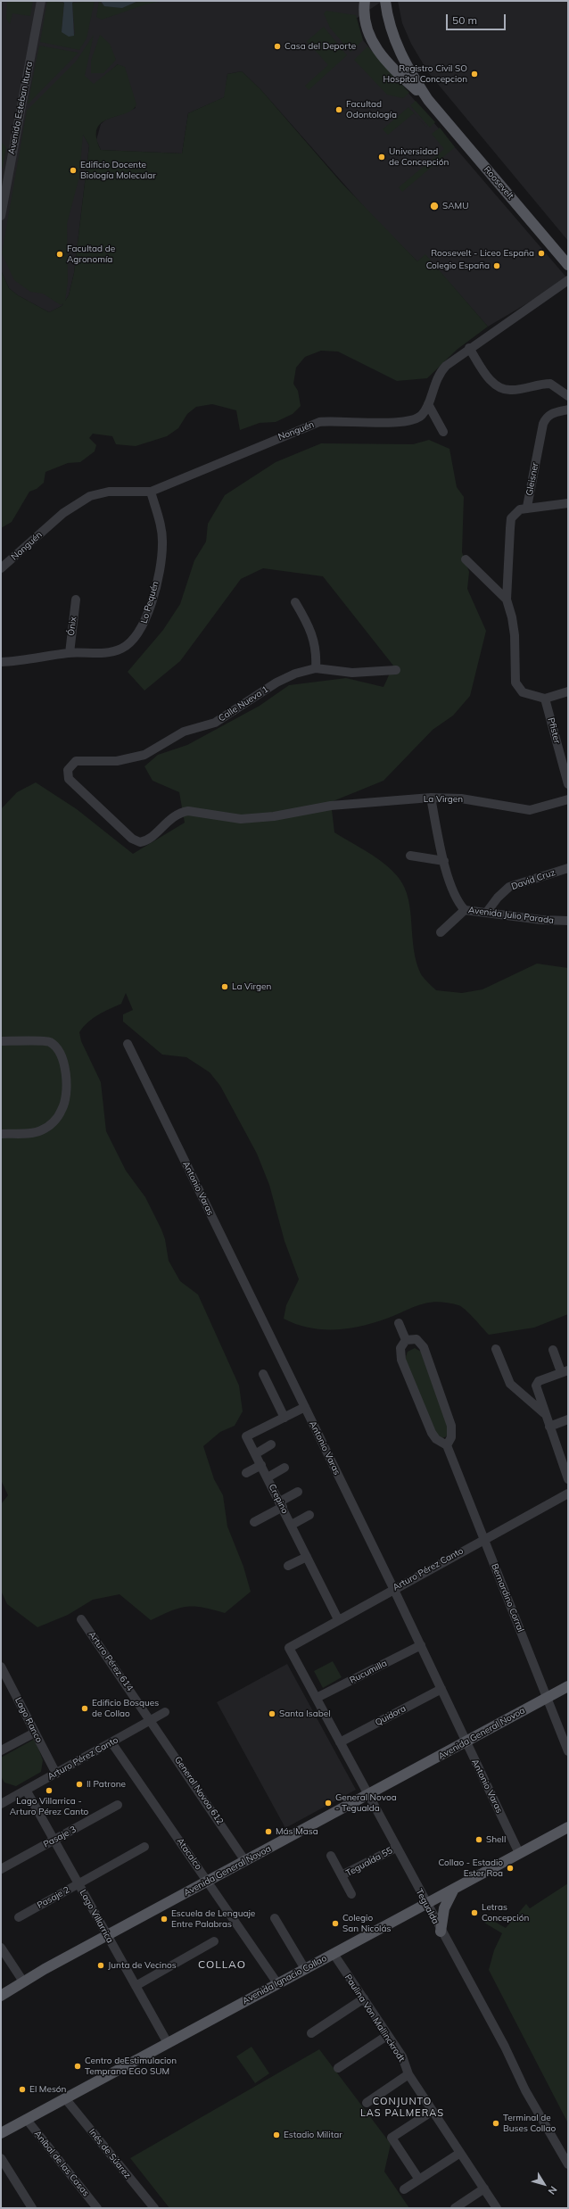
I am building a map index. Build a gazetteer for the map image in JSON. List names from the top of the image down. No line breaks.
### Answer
{"streets":{"main road":["Roosevelt","Avenida General Novoa","Avenida Ignacio Collao"],"street":["Avenida Esteban Iturra","Nonguén","Gleisner","Lo Pequén","Ónix","Calle Nueva 1","Pfister","La Virgen","David Cruz","Avenida Julio Parada","Antonio Varas","Crepino","Arturo Pérez Canto","Bernardino Corral","Arturo Pérez 614","Rucumilla","Quidora","Lago Ranco","General Novoa 612","Pasaje 3","Atacalco","Tegualda 55","Pasaje 2","Tegualda","Lago Villarrica","Paulina Von Mallinckrodt","Inés de Súarez","Aníbal de las Casas"]},"crossings":[["Nonguén","Lo Pequén"],["Gleisner","Pfister"],["Lo Pequén","Ónix"],["Calle Nueva 1","La Virgen"],["La Virgen","Avenida Julio Parada"],["David Cruz","Avenida Julio Parada"],["Antonio Varas","Crepino"],["Antonio Varas","Arturo Pérez Canto"],["Antonio Varas","Rucumilla"],["Antonio Varas","Quidora"],["Antonio Varas","Avenida General Novoa"],["Antonio Varas","Avenida Ignacio Collao"],["Crepino","Arturo Pérez Canto"],["Arturo Pérez Canto","Bernardino Corral"],["Arturo Pérez Canto","Arturo Pérez 614"],["Arturo Pérez Canto","Lago Ranco"],["Arturo Pérez Canto","General Novoa 612"],["Arturo Pérez Canto","Atacalco"],["Arturo Pérez Canto","Tegualda"],["Arturo Pérez Canto","Lago Villarrica"],["Bernardino Corral","Avenida General Novoa"],["Arturo Pérez 614","General Novoa 612"],["Rucumilla","Tegualda"],["Quidora","Tegualda"],["Avenida General Novoa","General Novoa 612"],["Avenida General Novoa","Atacalco"],["Avenida General Novoa","Tegualda"],["Avenida General Novoa","Lago Villarrica"],["Pasaje 3","Lago Villarrica"],["Atacalco","Avenida Ignacio Collao"],["Tegualda 55","Tegualda"],["Pasaje 2","Lago Villarrica"],["Tegualda","Avenida Ignacio Collao"],["Lago Villarrica","Avenida Ignacio Collao"],["Avenida Ignacio Collao","Paulina Von Mallinckrodt"],["Avenida Ignacio Collao","Inés de Súarez"],["Avenida Ignacio Collao","Aníbal de las Casas"]],"districts":["COLLAO","CONJUNTO LAS PALMERAS"],"places":["Casa del Deporte","Registro Civil SO Hospital Concepcion","Facultad Odontología","Universidad de Concepción","Edificio Docente Biología Molecular","SAMU","Roosevelt - Liceo España","Facultad de Agronomía","Colegio España","La Virgen","Edificio Bosques de Collao","Santa Isabel","Il Patrone","Lago Villarrica - Arturo Pérez Canto","General Novoa - Tegualda","Más Masa","Shell","Collao - Estadio Ester Roa","Letras Concepción","Escuela de Lenguaje Entre Palabras","Colegio San Nicolás","Junta de Vecinos","Centro deEstimulacion Temprana EGO SUM","El Mesón","Terminal de Buses Collao","Estadio Militar"],"scale_bar":"50 m","north":"bottom right"}
